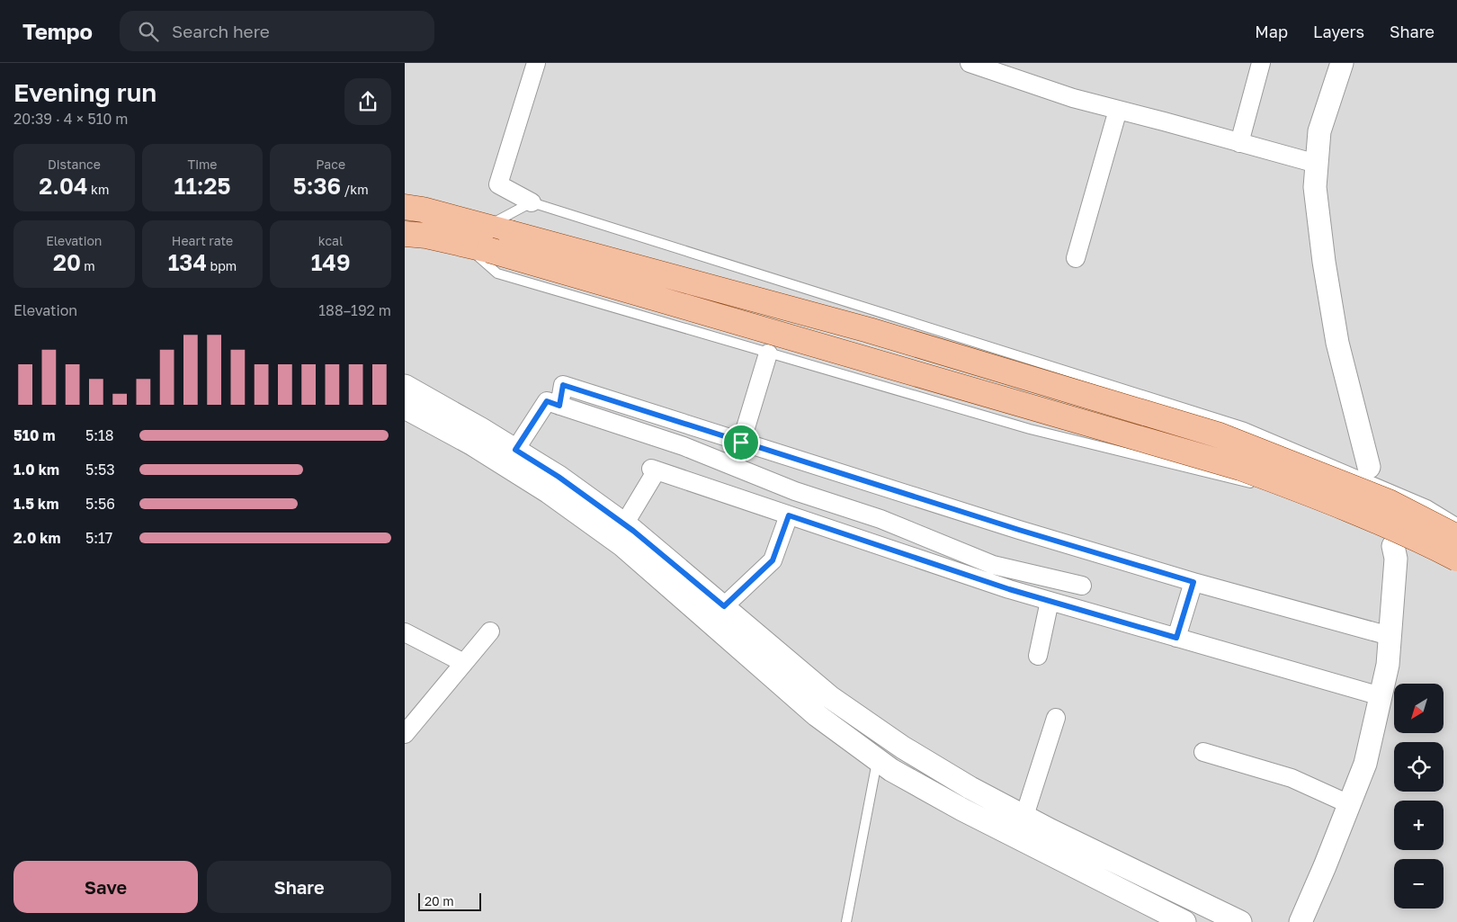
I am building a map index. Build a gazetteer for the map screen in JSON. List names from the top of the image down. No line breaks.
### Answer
{"scale_bar":"20 m","north":"bottom left","page":{"header":"Tempo","search":"Search here","nav":["Map","Layers","Share"],"heading":["Evening run","20:39 · 4 × 510 m"],"stats":[["Distance","2.04 km"],["Time","11:25"],["Pace","5:36 /km"],["Elevation","20 m"],["Heart rate","134 bpm"],["kcal","149"]],"chart":["Elevation","188–192 m"],"list":[{"name":"510 m","note":"5:18"},{"name":"1.0 km","note":"5:53"},{"name":"1.5 km","note":"5:56"},{"name":"2.0 km","note":"5:17"}],"map_buttons":["+","−"],"buttons":["Save","Share"],"scale":"20 m"}}
